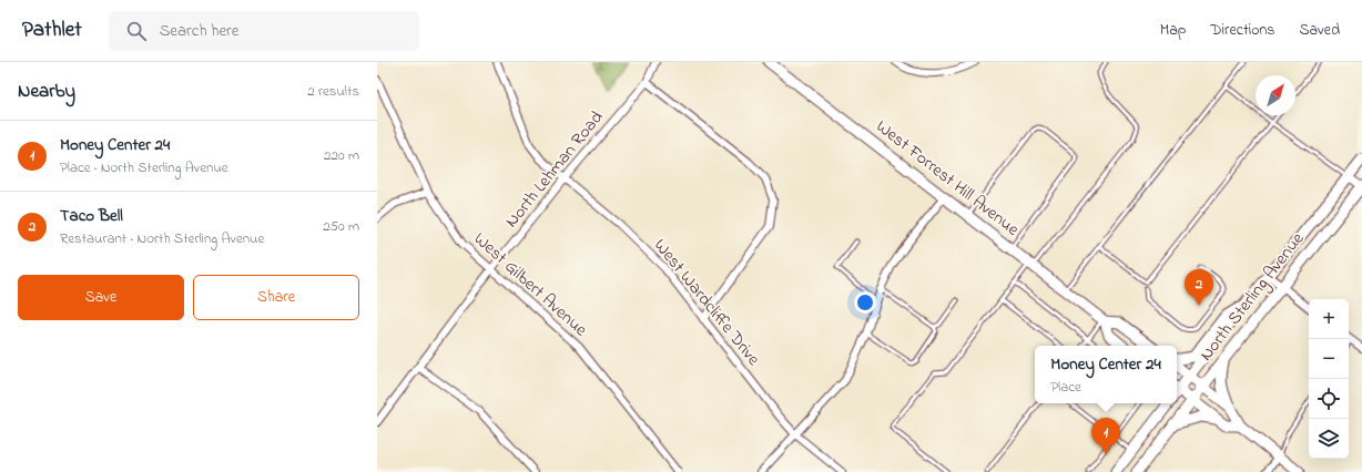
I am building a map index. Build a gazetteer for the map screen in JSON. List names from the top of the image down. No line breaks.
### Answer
{"streets":{"main road":["West Forrest Hill Avenue","North Sterling Avenue"],"street":["North Lehman Road","West Gilbert Avenue","West Wardcliffe Drive"]},"crossings":[["North Lehman Road","West Gilbert Avenue"],["North Lehman Road","West Wardcliffe Drive"]],"north":"top right","page":{"header":"Pathlet","search":"Search here","nav":["Map","Directions","Saved"],"heading":["Nearby","2 results"],"list":[{"mark":"1","name":"Money Center 24","note":"Place · North Sterling Avenue","value":"220 m"},{"mark":"2","name":"Taco Bell","note":"Restaurant · North Sterling Avenue","value":"250 m"}],"buttons":["Save","Share"],"pins":["2","1"],"map_buttons":["+","−"],"popup":["Money Center 24","Place"]}}
